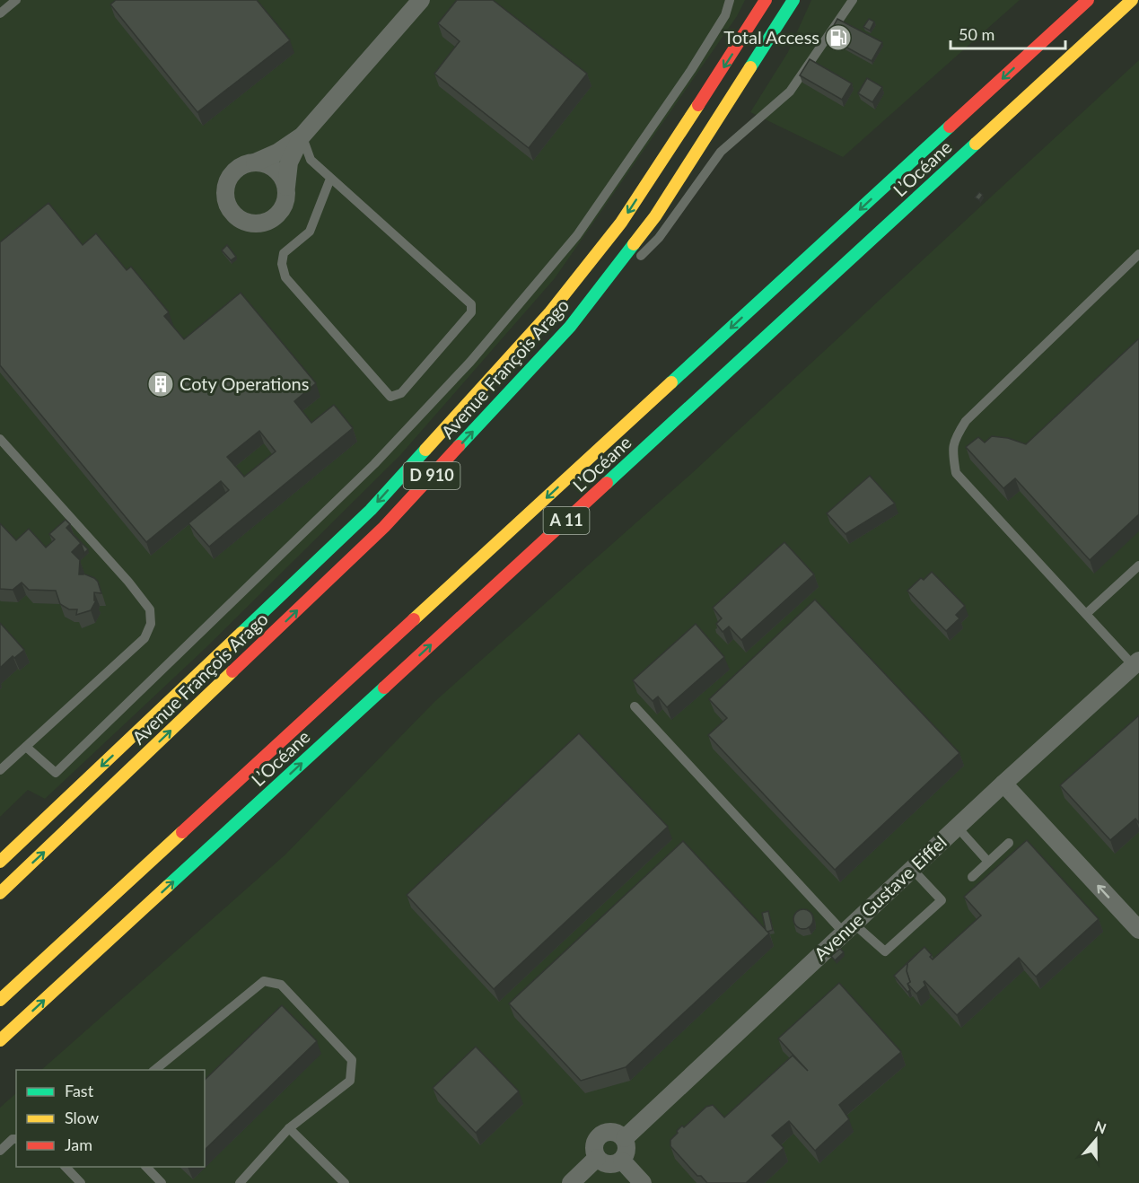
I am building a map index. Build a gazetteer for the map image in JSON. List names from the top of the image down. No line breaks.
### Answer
{"streets":{"main road":["L’Océane","Avenue François Arago","D 910","A 11"],"street":["Avenue Gustave Eiffel"]},"places":{"fuel station":["Total Access"],"building":["Coty Operations"]},"legend":["Fast","Slow","Jam"],"scale_bar":"50 m","north":"top"}
